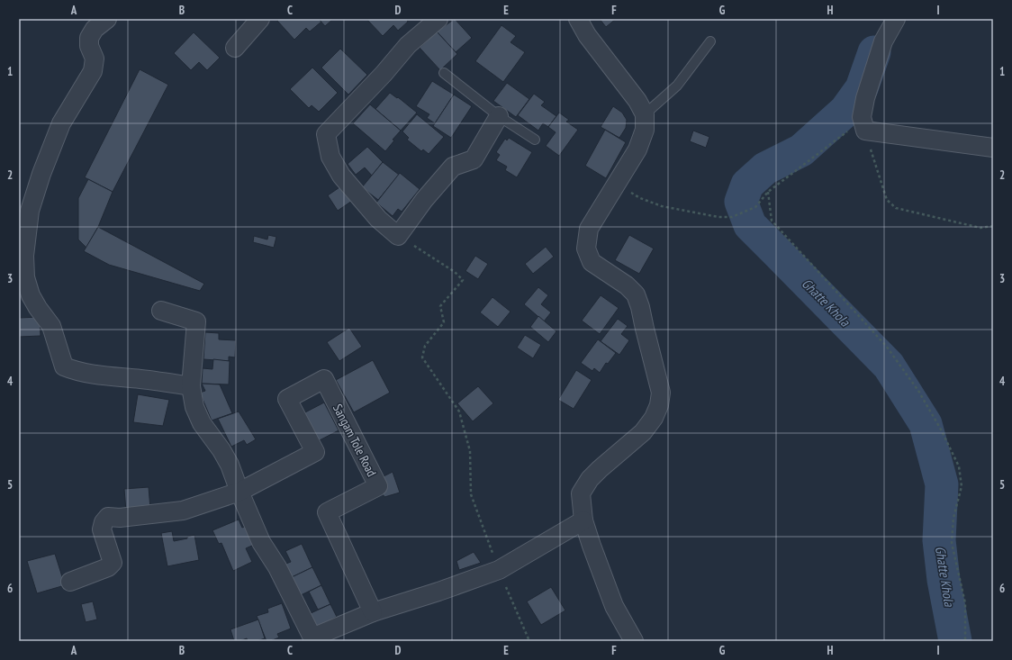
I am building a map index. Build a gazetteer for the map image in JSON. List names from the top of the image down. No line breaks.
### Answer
{"streets":{"street":["Sangam Tole Road"]},"water":["Ghatte Khola"],"grid":{"columns":["A","B","C","D","E","F","G","H","I"],"rows":["1","2","3","4","5","6"]}}
